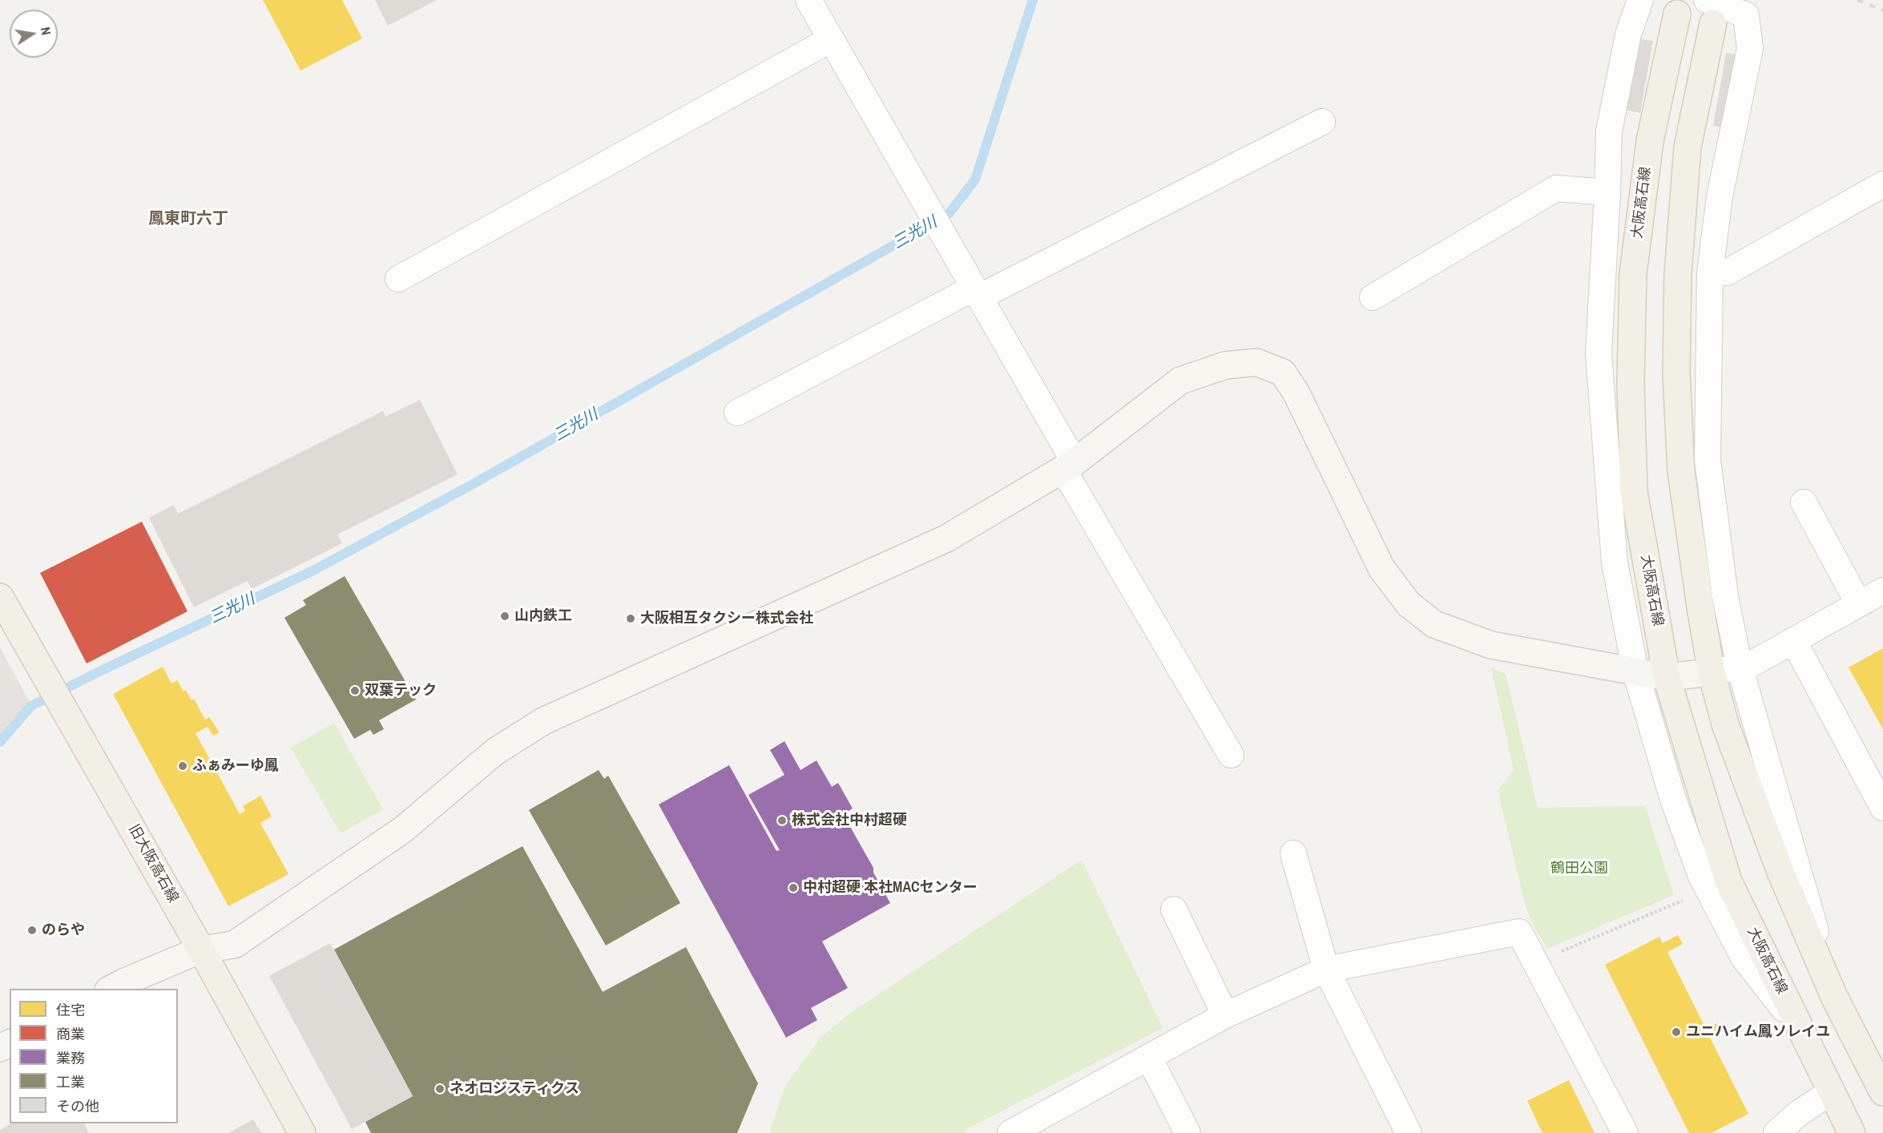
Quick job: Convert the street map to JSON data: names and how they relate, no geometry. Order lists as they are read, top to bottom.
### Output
{
  "streets": {
    "main road": ["大阪高石線", "旧大阪高石線"]
  },
  "districts": ["鳳東町六丁"],
  "water": ["三光川"],
  "parks": ["鶴田公園"],
  "places": [
    "山内鉄工",
    "大阪相互タクシー株式会社",
    "双葉テック",
    "ふぁみーゆ鳳",
    "株式会社中村超硬",
    "中村超硬 本社MACセンター",
    "のらや",
    "ユニハイム鳳ソレイユ",
    "ネオロジスティクス"
  ],
  "legend": [
    "住宅",
    "商業",
    "業務",
    "工業",
    "その他"
  ],
  "north": "right"
}
